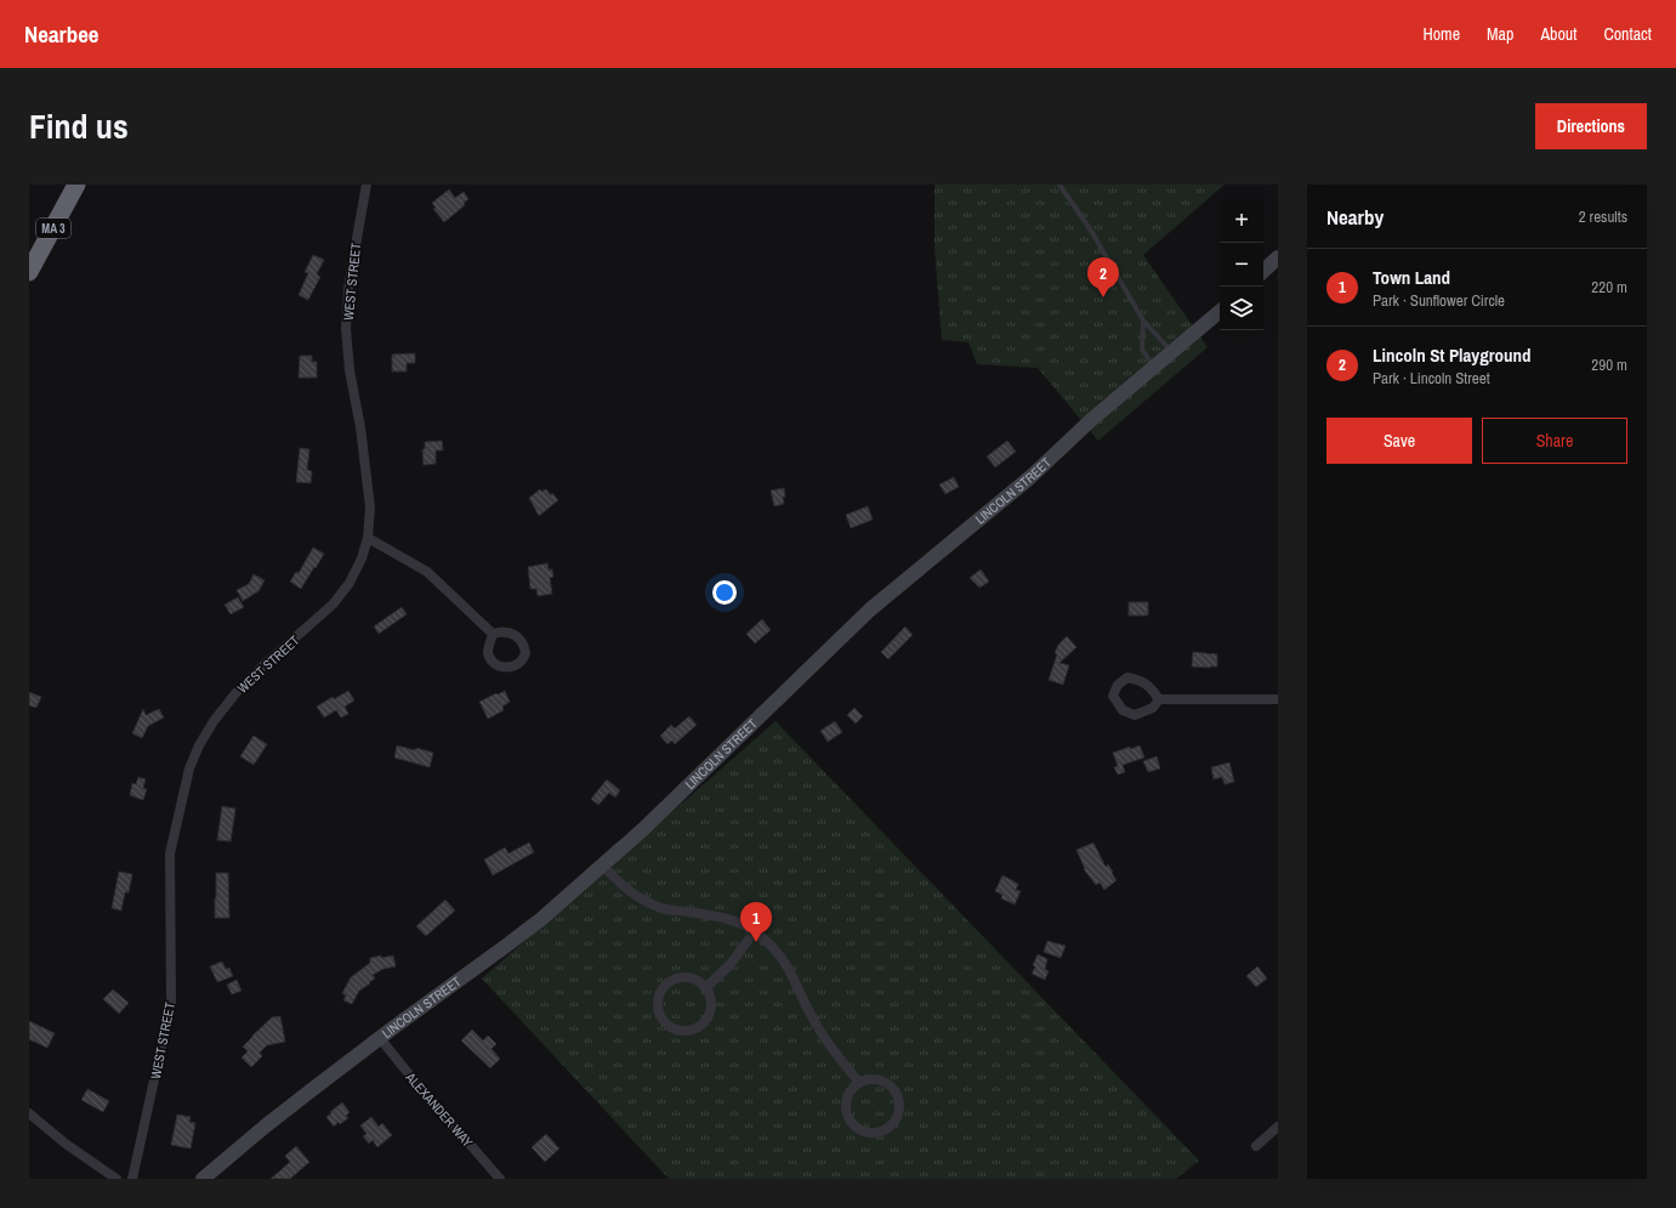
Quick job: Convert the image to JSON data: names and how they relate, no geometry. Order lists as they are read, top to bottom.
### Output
{
  "streets": {
    "highway": ["MA 3"],
    "main road": ["LINCOLN STREET"],
    "street": ["WEST STREET", "ALEXANDER WAY"]
  },
  "crossings": [
    ["LINCOLN STREET", "ALEXANDER WAY"]
  ],
  "page": {
    "header": "Nearbee",
    "nav": [
      "Home",
      "Map",
      "About",
      "Contact"
    ],
    "title": "Find us",
    "buttons": [
      "Directions",
      ["Save", "Share"]
    ],
    "heading": ["Nearby", "2 results"],
    "map_buttons": ["+", "−"],
    "list": [
      {
        "mark": "1",
        "name": "Town Land",
        "note": "Park · Sunflower Circle",
        "value": "220 m"
      },
      {
        "mark": "2",
        "name": "Lincoln St Playground",
        "note": "Park · Lincoln Street",
        "value": "290 m"
      }
    ],
    "pins": ["2", "1"]
  }
}
